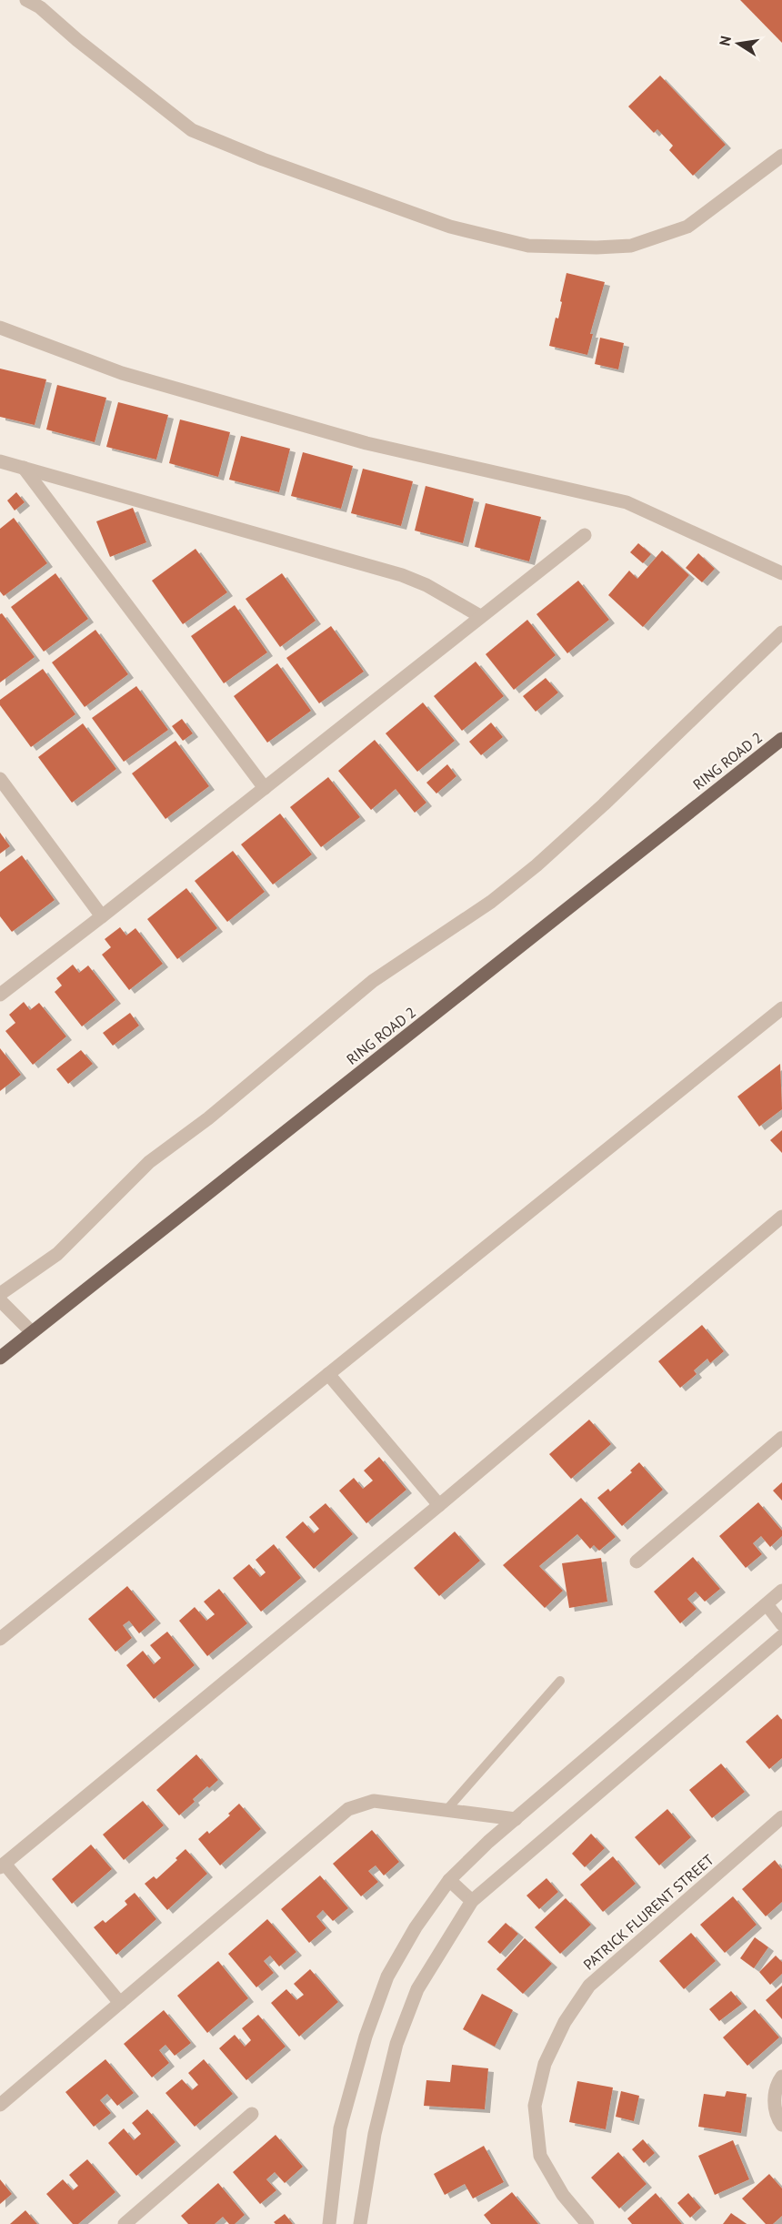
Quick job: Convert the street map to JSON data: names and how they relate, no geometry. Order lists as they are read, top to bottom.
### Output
{
  "streets": {
    "main road": ["RING ROAD 2"],
    "street": ["PATRICK FLURENT STREET"]
  },
  "north": "left"
}
